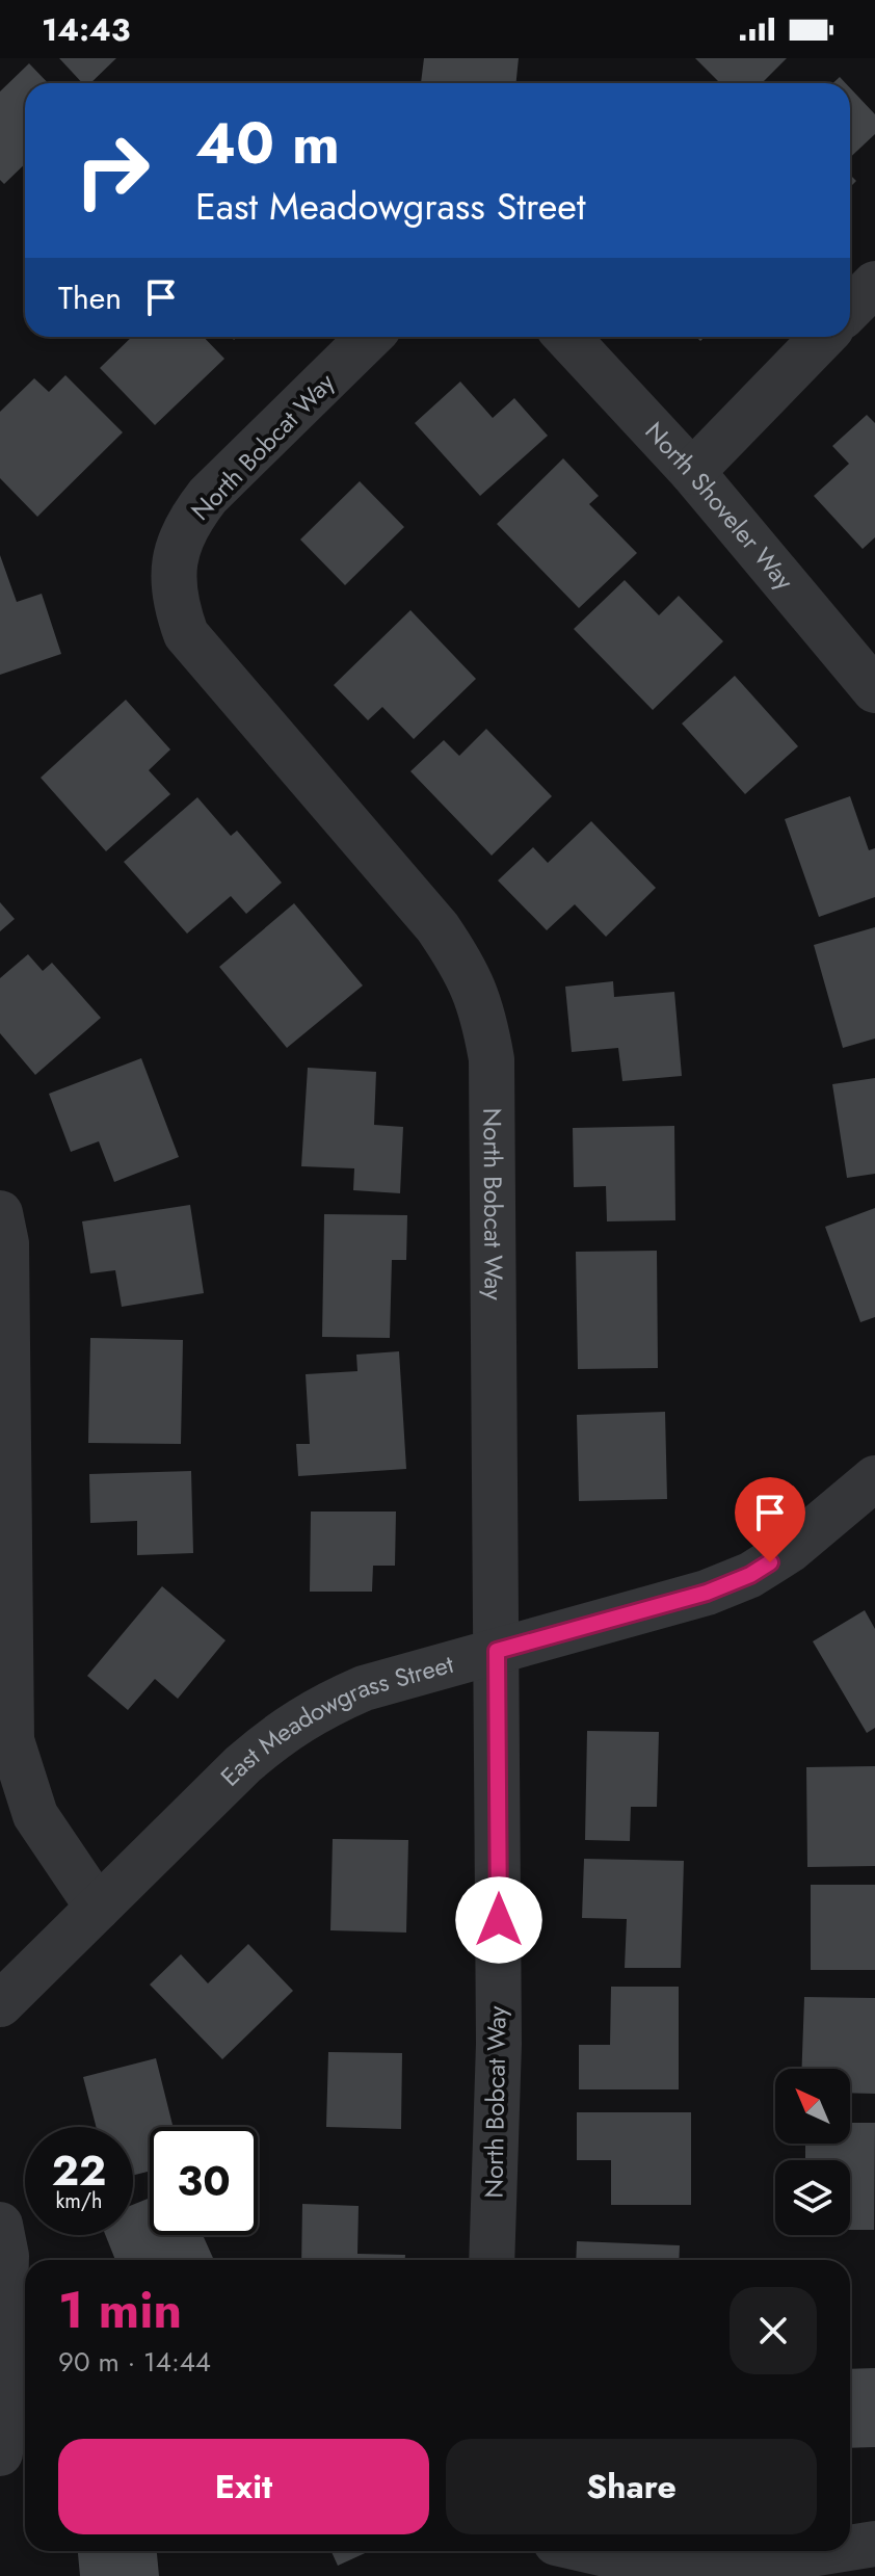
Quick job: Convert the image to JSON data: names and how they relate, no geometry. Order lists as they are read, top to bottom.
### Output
{
  "streets": {
    "street": ["North Bobcat Way", "North Shoveler Way", "East Meadowgrass Street"]
  },
  "crossings": [
    ["North Bobcat Way", "East Meadowgrass Street"]
  ],
  "north": "top left",
  "page": {
    "status": "14:43",
    "turn": ["40 m", "East Meadowgrass Street"],
    "then": "Then",
    "speed": "22 km/h",
    "limit": "30",
    "heading": ["1 min", "90 m · 14:44"],
    "buttons": ["Exit", "Share"]
  }
}
